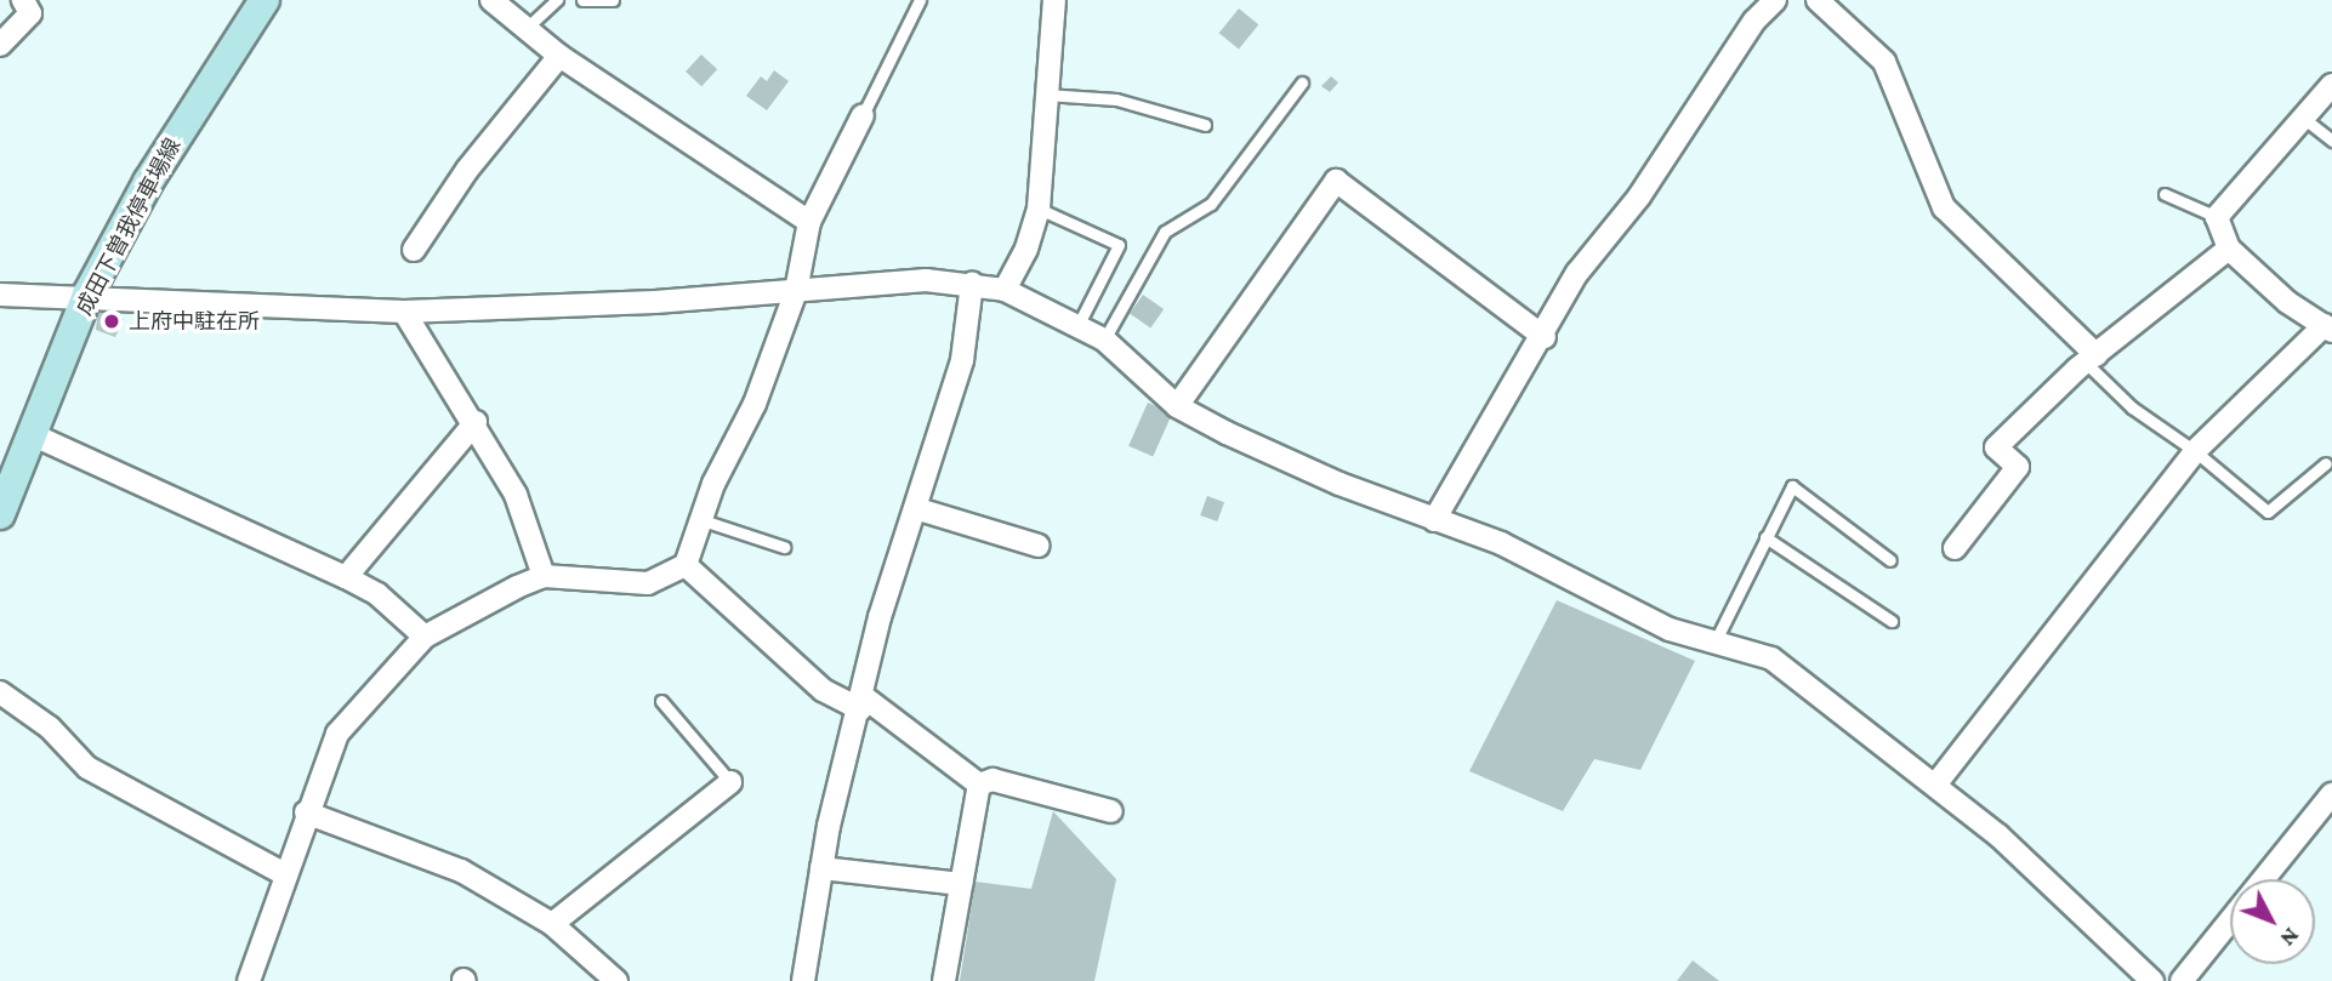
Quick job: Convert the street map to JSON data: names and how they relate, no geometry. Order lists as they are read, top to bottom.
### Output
{
  "streets": {
    "main road": ["成田下曽我停車場線"]
  },
  "places": ["上府中駐在所"],
  "north": "bottom right"
}
